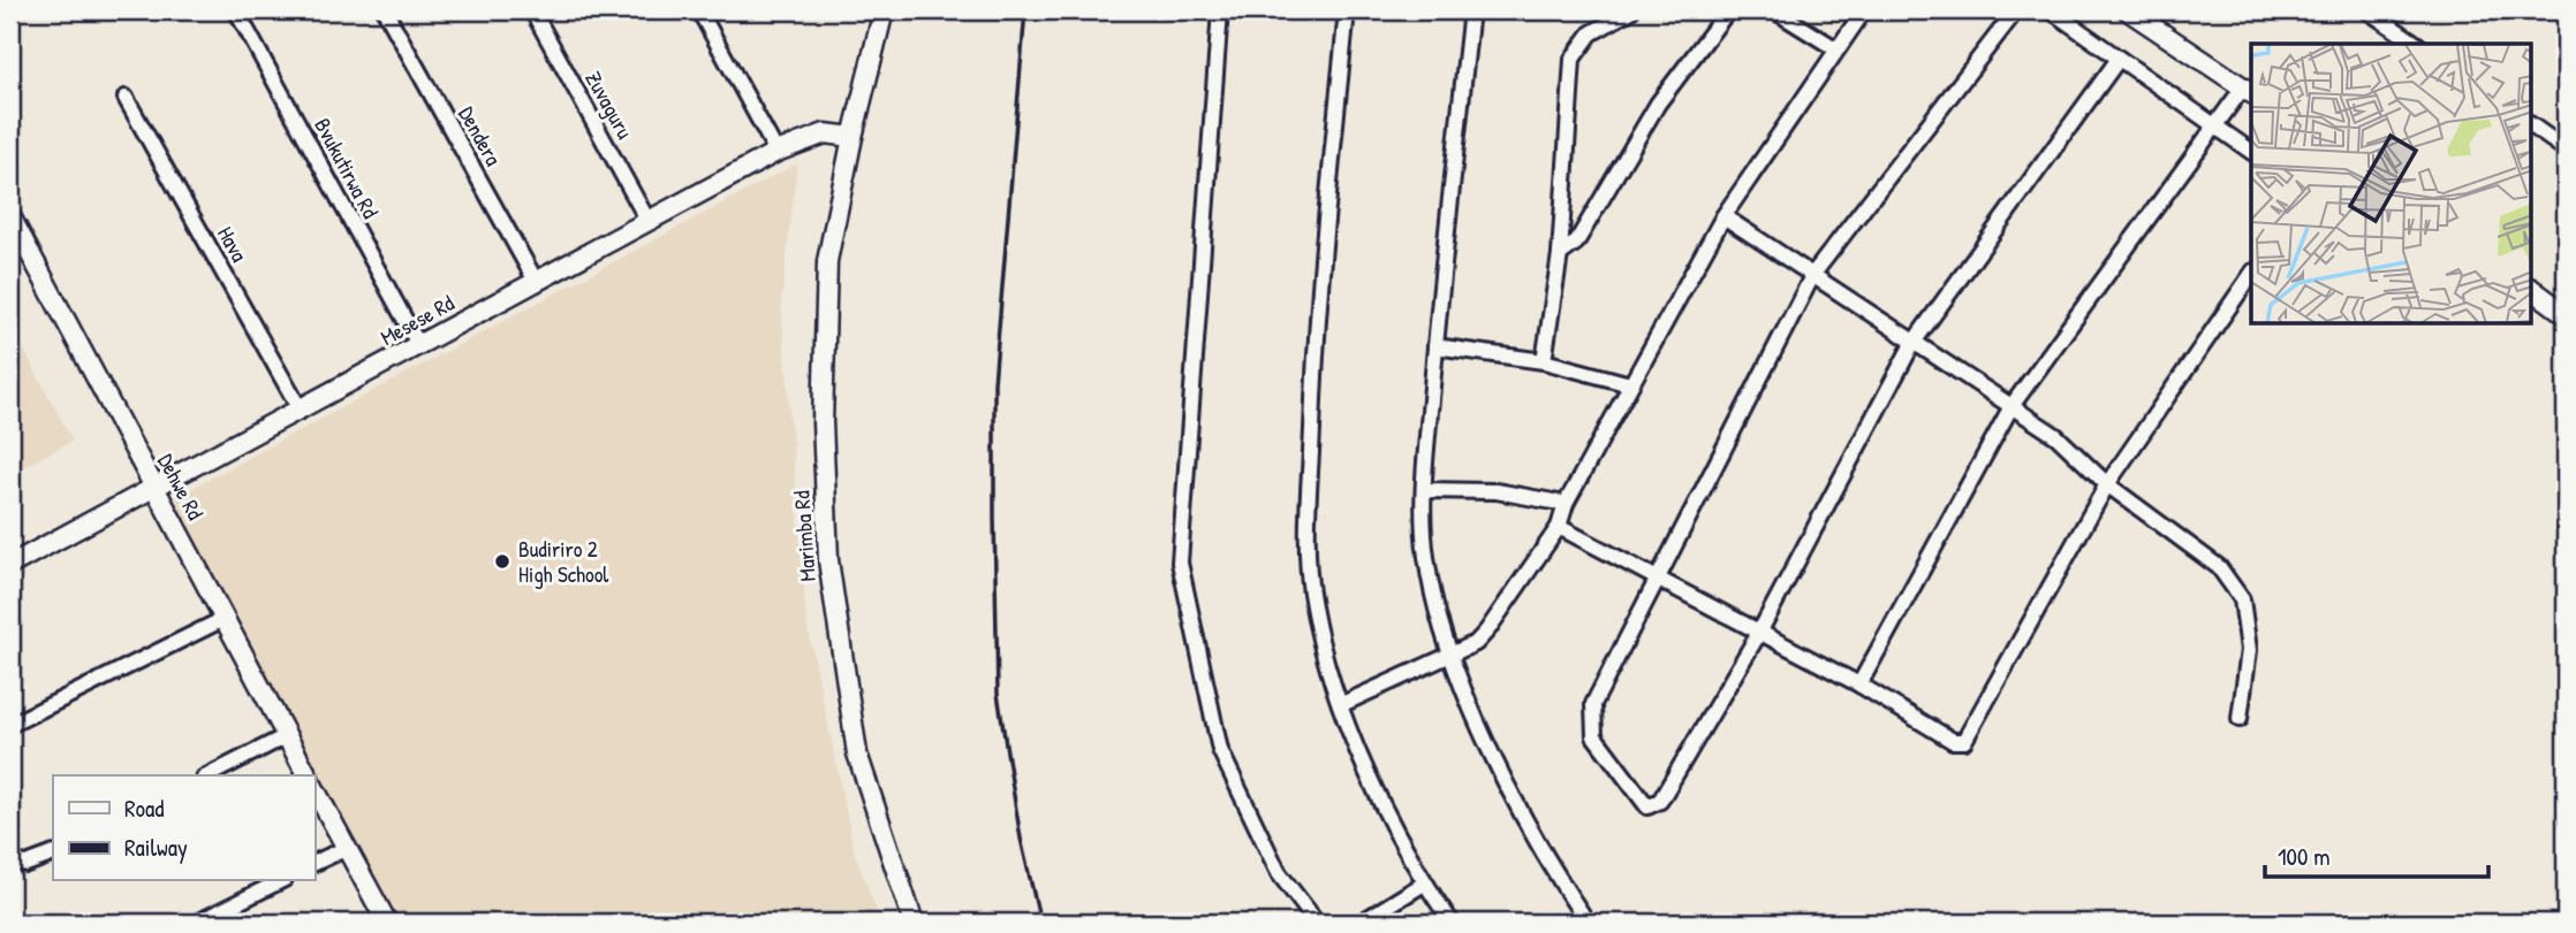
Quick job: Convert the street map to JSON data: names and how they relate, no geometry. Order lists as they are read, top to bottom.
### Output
{
  "streets": {
    "street": [
      "Zuvaguru",
      "Dendera",
      "Bvukutirwa Rd",
      "Hava",
      "Mesese Rd",
      "Dehwe Rd",
      "Marimba Rd"
    ]
  },
  "crossings": [
    ["Zuvaguru", "Mesese Rd"],
    ["Dendera", "Mesese Rd"],
    ["Bvukutirwa Rd", "Mesese Rd"],
    ["Hava", "Mesese Rd"],
    ["Mesese Rd", "Dehwe Rd"],
    ["Mesese Rd", "Marimba Rd"]
  ],
  "places": ["Budiriro 2 High School"],
  "legend": ["Road", "Railway"],
  "scale_bar": "100 m"
}
